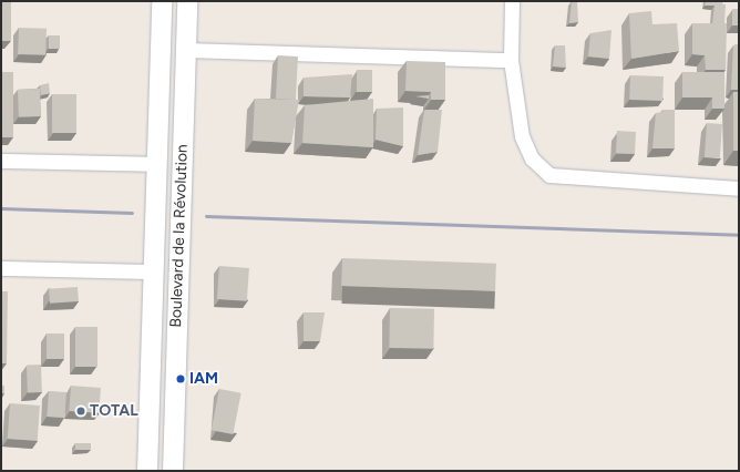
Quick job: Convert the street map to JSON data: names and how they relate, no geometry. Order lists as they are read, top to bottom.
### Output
{
  "streets": {
    "main road": ["Boulevard de la Révolution"]
  },
  "places": ["IAM", "TOTAL"]
}
